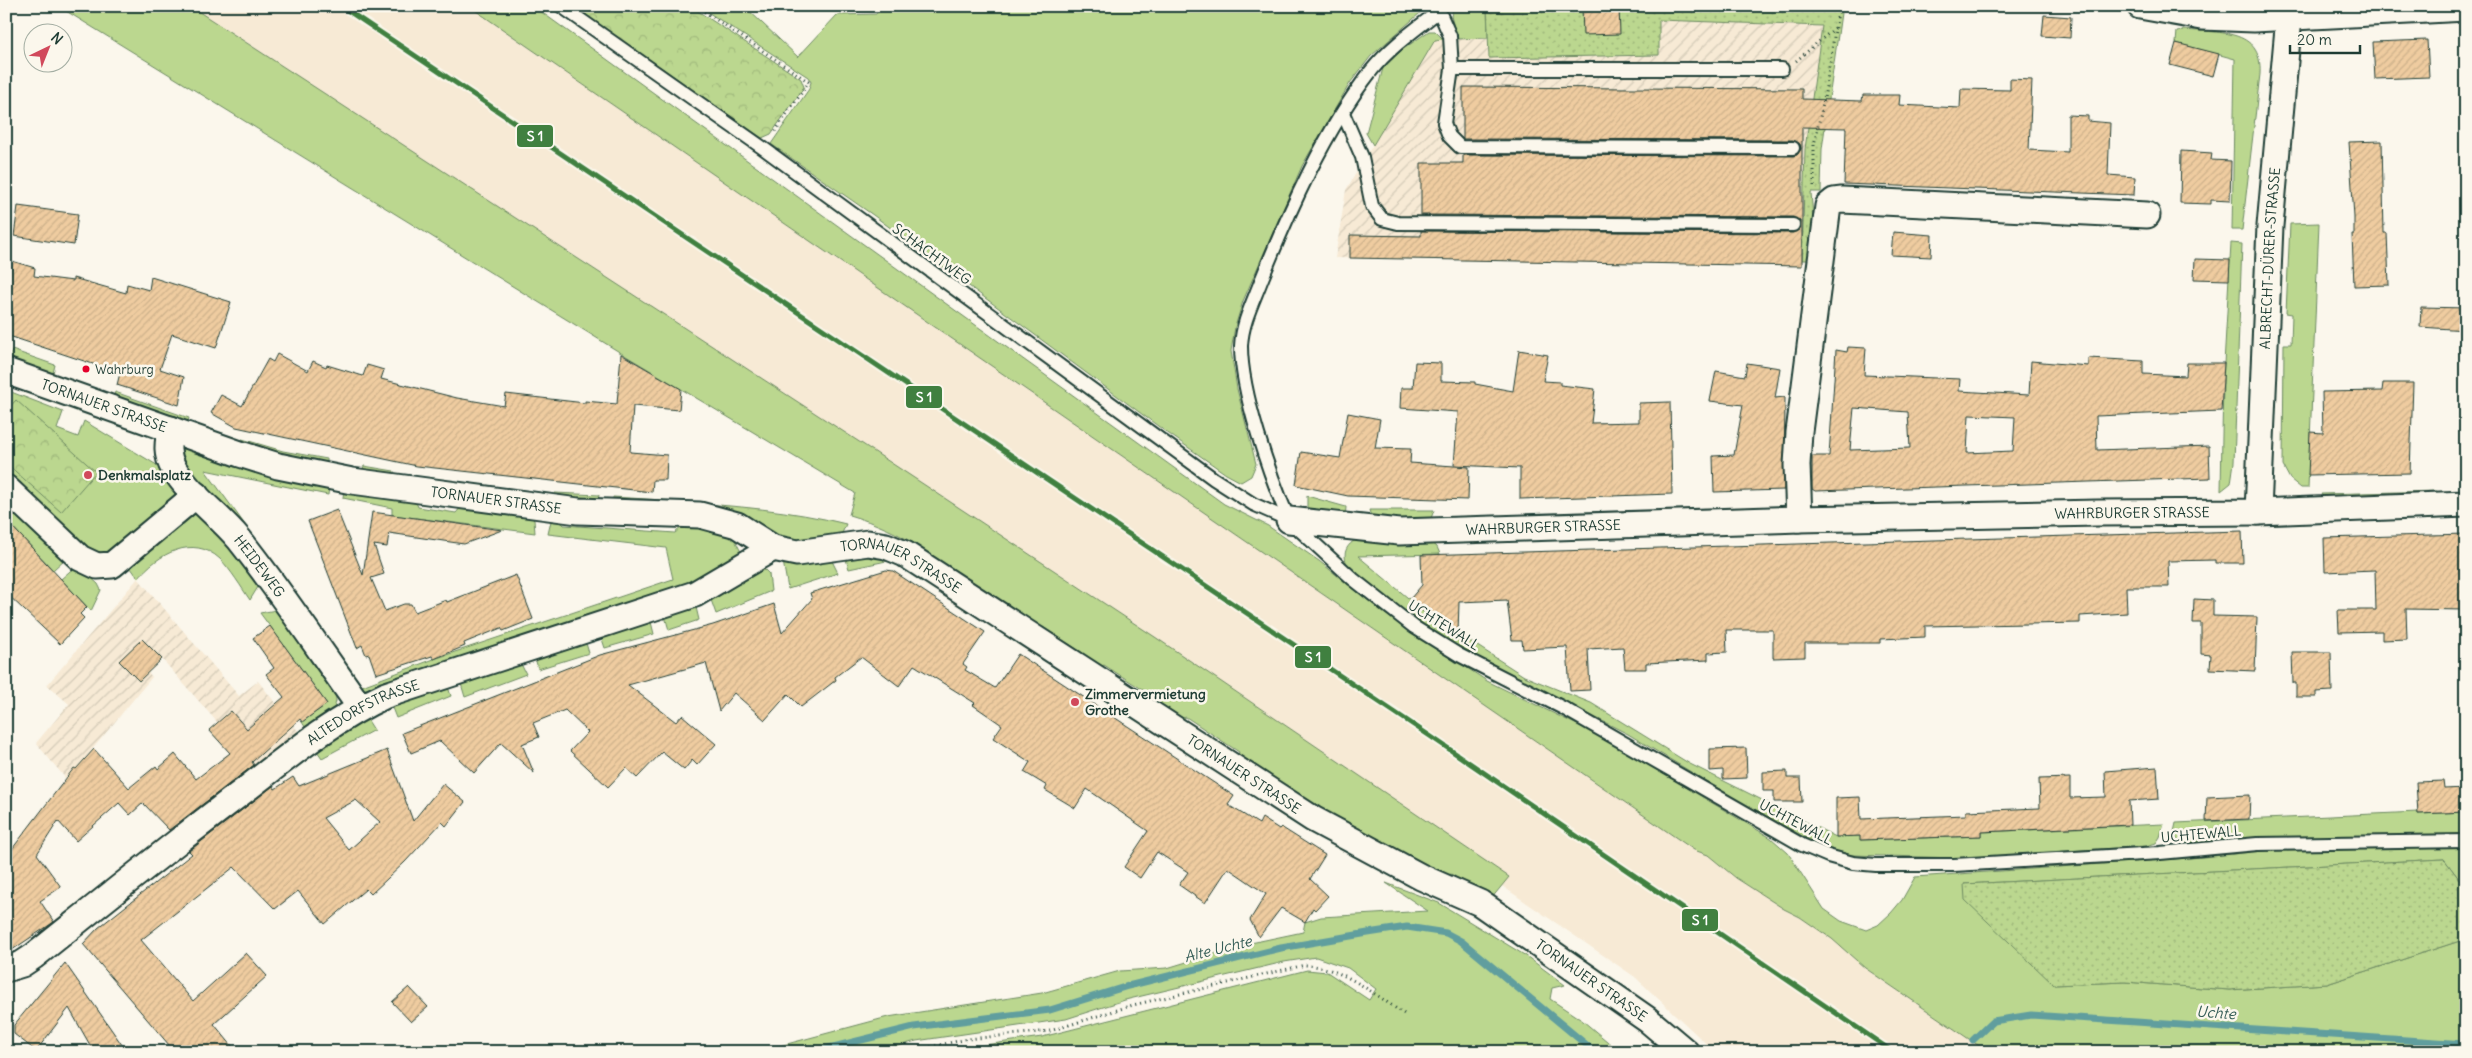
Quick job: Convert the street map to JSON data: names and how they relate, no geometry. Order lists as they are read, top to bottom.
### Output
{
  "streets": {
    "street": [
      "ALBRECHT-DÜRER-STRASSE",
      "TORNAUER STRASSE",
      "WAHRBURGER STRASSE",
      "HEIDEWEG",
      "ALTEDORFSTRASSE"
    ],
    "lane": ["SCHACHTWEG", "UCHTEWALL"]
  },
  "crossings": [
    ["SCHACHTWEG", "WAHRBURGER STRASSE"],
    ["SCHACHTWEG", "UCHTEWALL"],
    ["ALBRECHT-DÜRER-STRASSE", "WAHRBURGER STRASSE"],
    ["TORNAUER STRASSE", "HEIDEWEG"],
    ["TORNAUER STRASSE", "ALTEDORFSTRASSE"],
    ["WAHRBURGER STRASSE", "UCHTEWALL"],
    ["HEIDEWEG", "ALTEDORFSTRASSE"]
  ],
  "water": ["Alte Uchte", "Uchte"],
  "places": ["Wahrburg", "Denkmalsplatz", "Zimmervermietung Grothe"],
  "scale_bar": "20 m",
  "north": "top right"
}
